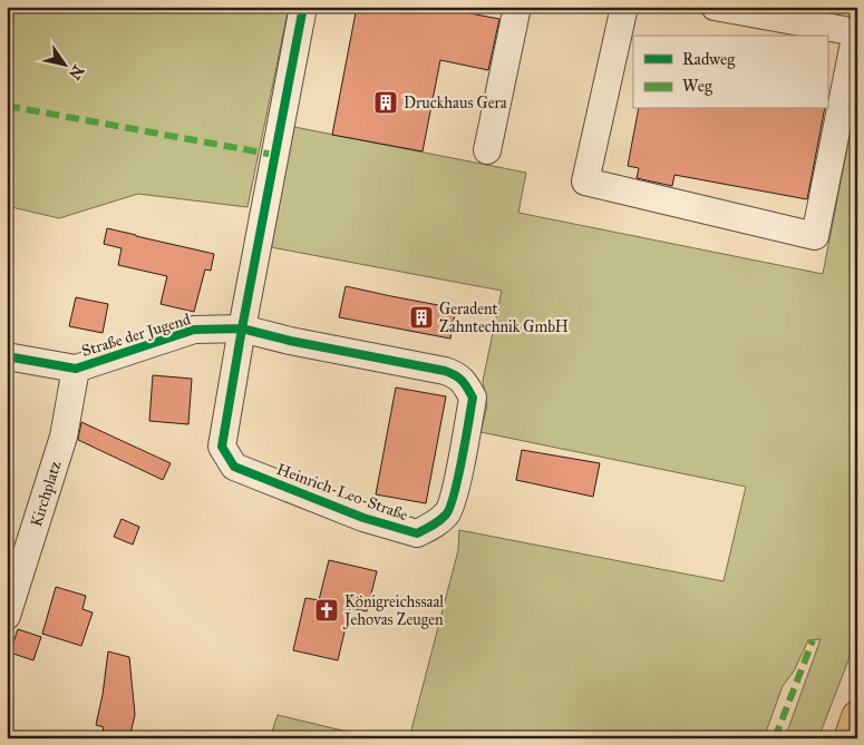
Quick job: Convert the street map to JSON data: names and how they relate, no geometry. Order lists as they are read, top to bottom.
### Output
{
  "streets": {
    "street": ["Straße der Jugend", "Heinrich-Leo-Straße", "Kirchplatz"]
  },
  "crossings": [
    ["Straße der Jugend", "Heinrich-Leo-Straße"],
    ["Straße der Jugend", "Kirchplatz"]
  ],
  "places": {
    "building": ["Druckhaus Gera", "Geradent Zahntechnik GmbH"],
    "church": ["Königreichssaal Jehovas Zeugen"]
  },
  "legend": ["Radweg", "Weg"],
  "north": "bottom right"
}
